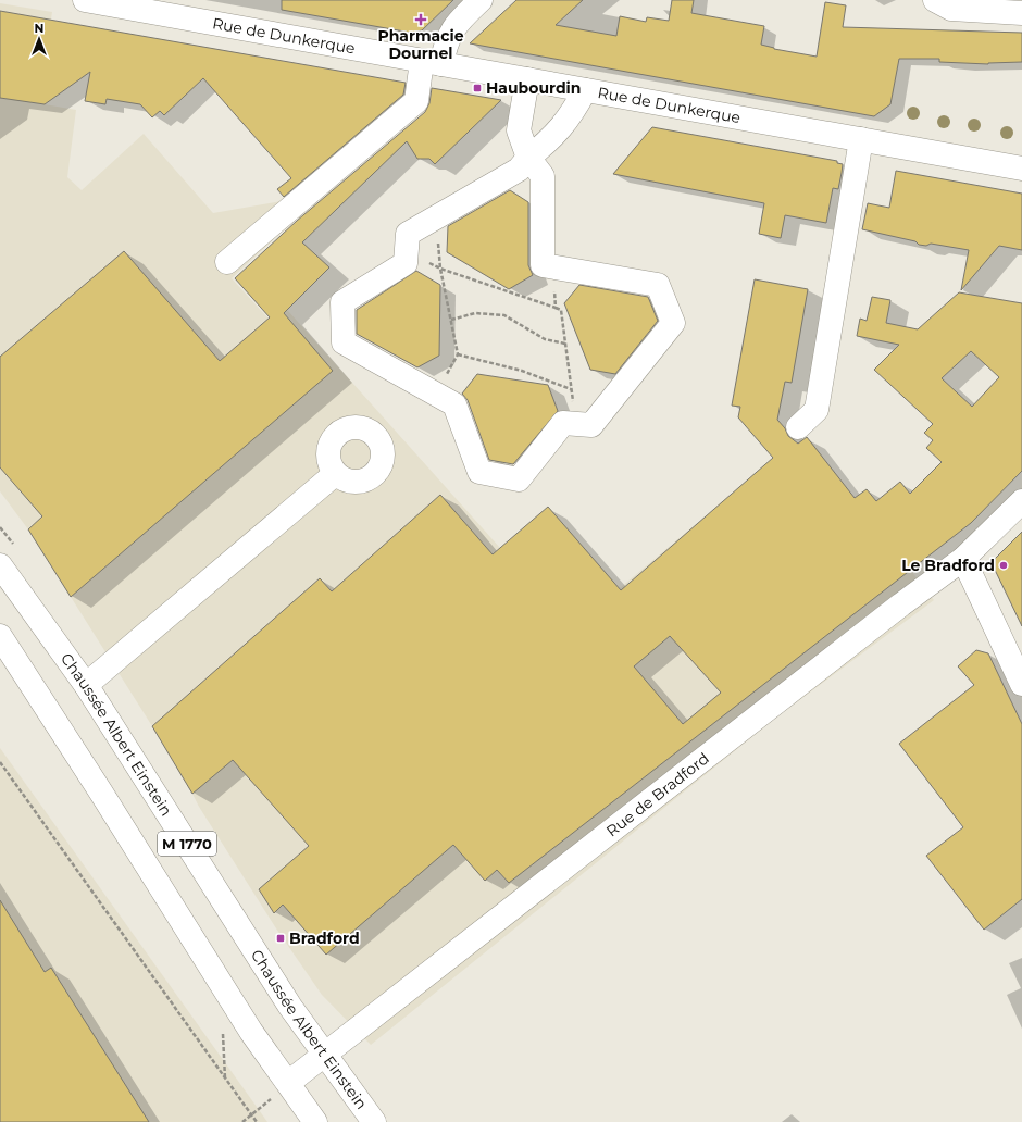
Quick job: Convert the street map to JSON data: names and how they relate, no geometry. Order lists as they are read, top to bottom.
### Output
{
  "streets": {
    "main road": [
      "Rue de Dunkerque",
      "Chaussée Albert Einstein",
      "Rue de Bradford",
      "M 1770"
    ]
  },
  "crossings": [
    ["Chaussée Albert Einstein", "Rue de Bradford"],
    ["Rue de Bradford", "M 1770"]
  ],
  "places": {
    "health": ["Pharmacie Dournel"],
    "transit": ["Haubourdin", "Bradford"],
    "other": ["Le Bradford"]
  },
  "north": "top"
}
